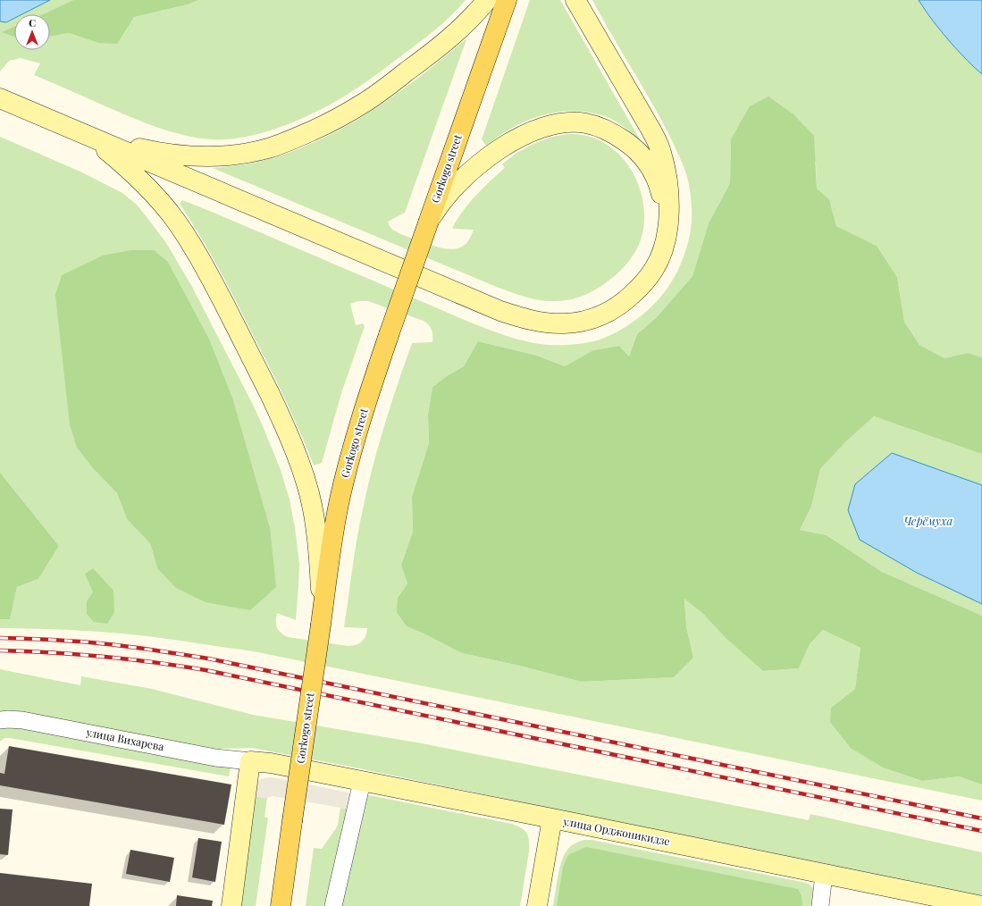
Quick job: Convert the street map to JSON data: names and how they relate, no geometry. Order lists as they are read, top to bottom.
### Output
{
  "streets": {
    "main road": ["Gorkogo street", "улица Орджоникидзе"],
    "street": ["улица Вихарева"]
  },
  "crossings": [
    ["улица Вихарева", "улица Орджоникидзе"]
  ],
  "water": ["Черёмуха"],
  "north": "top"
}
